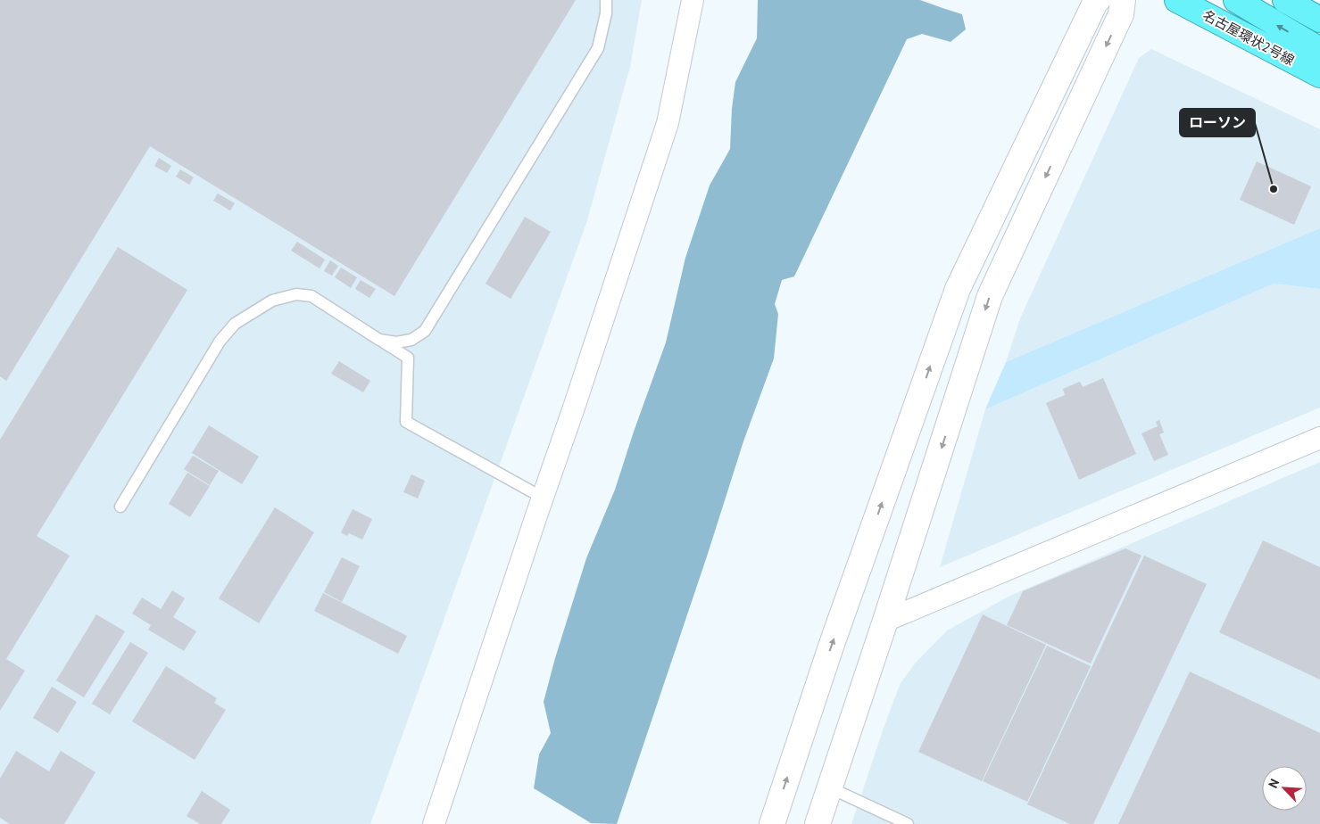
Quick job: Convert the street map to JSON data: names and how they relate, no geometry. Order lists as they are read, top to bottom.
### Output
{
  "streets": {
    "highway": ["名古屋環状2号線"]
  },
  "places": ["ローソン"],
  "north": "top left"
}
